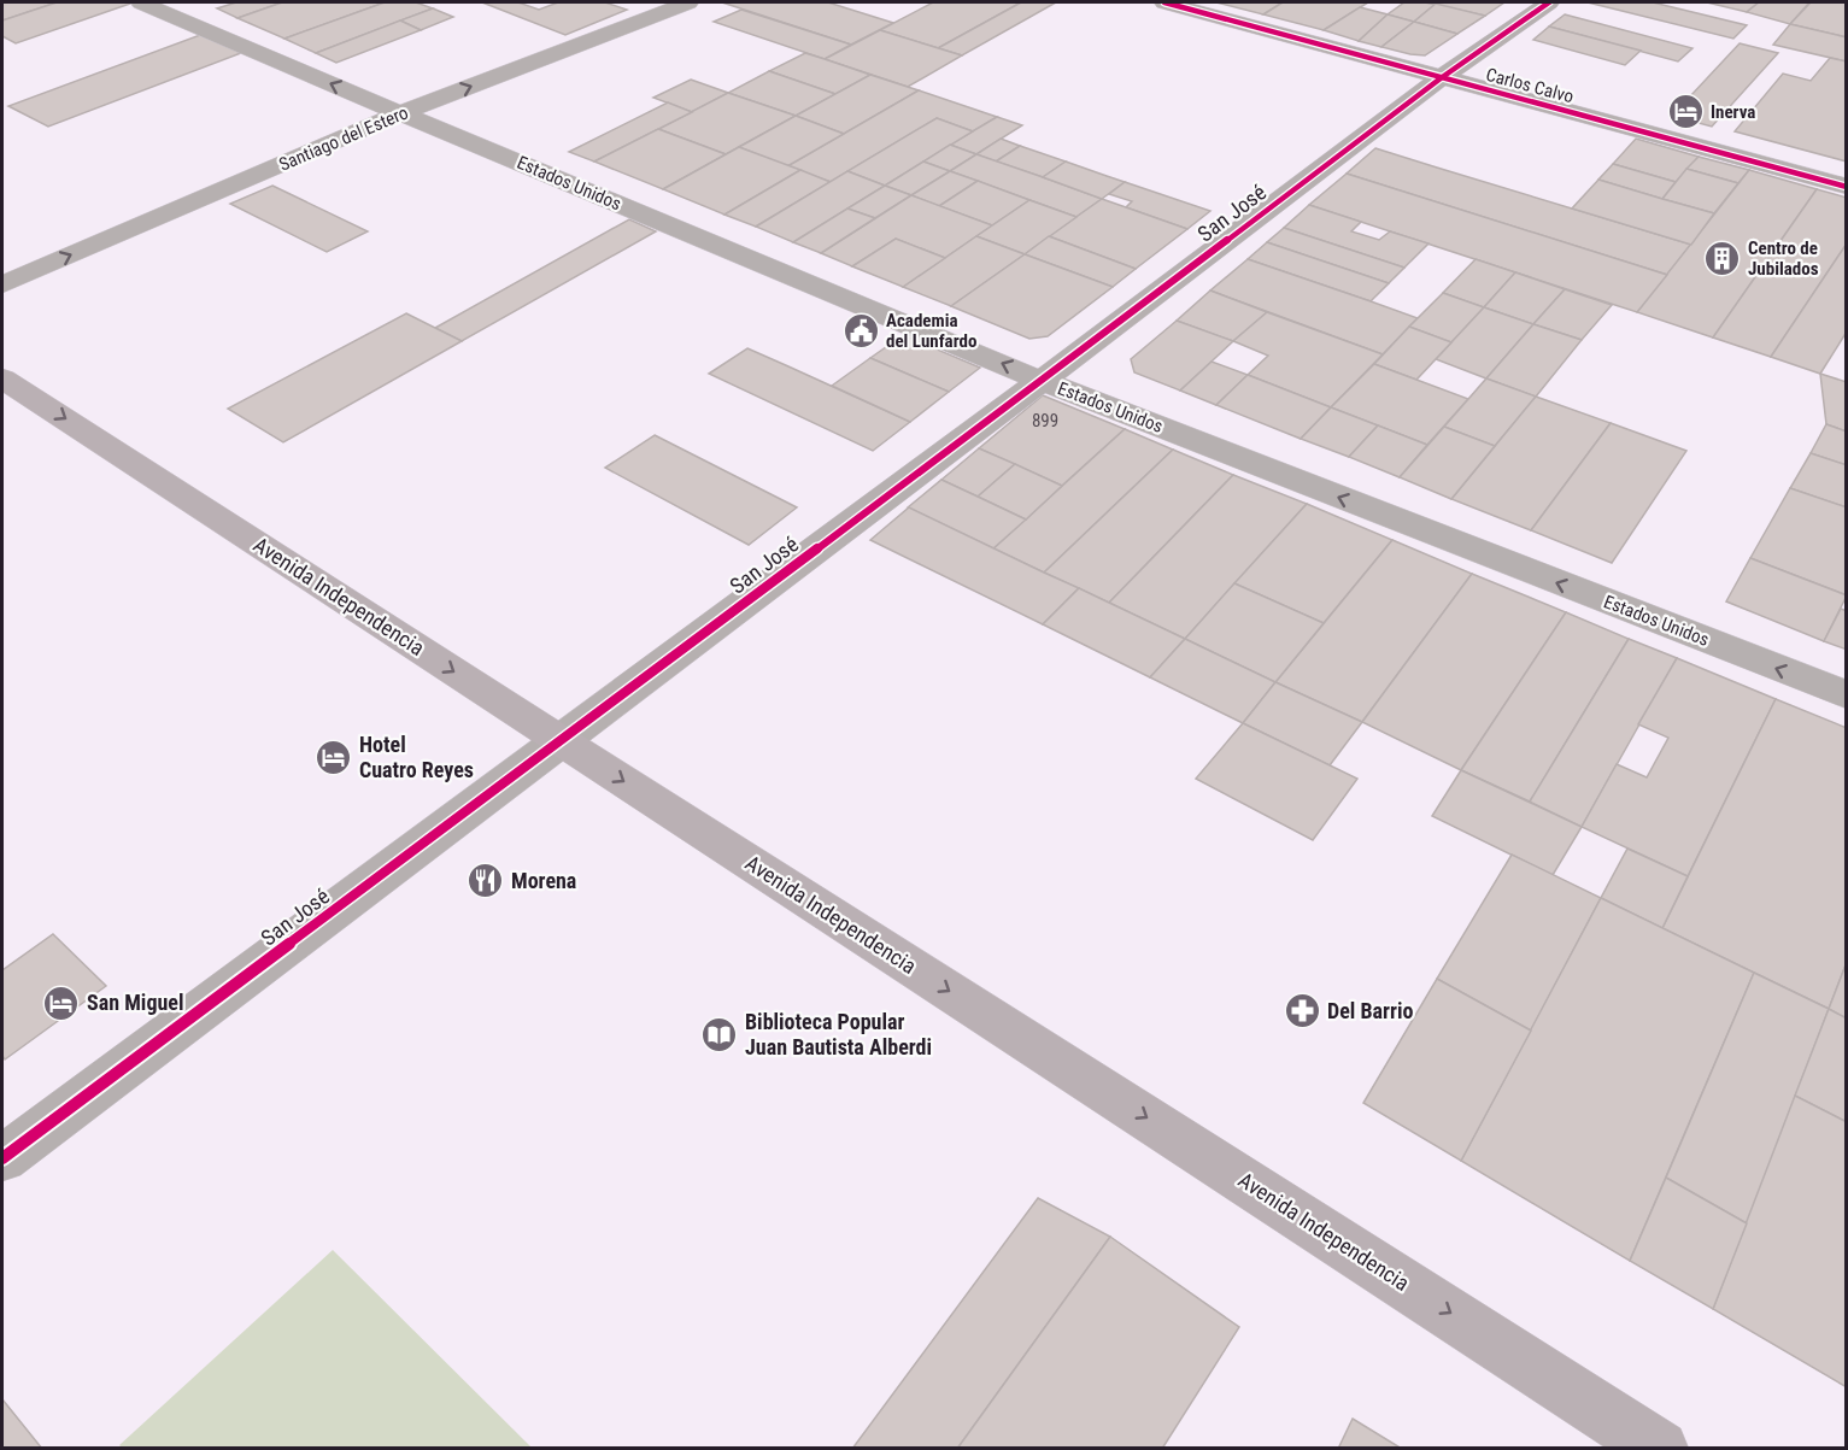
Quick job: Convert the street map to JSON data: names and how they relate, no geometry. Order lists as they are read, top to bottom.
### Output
{
  "streets": {
    "main road": ["Avenida Independencia"],
    "street": [
      "Carlos Calvo",
      "Santiago del Estero",
      "Estados Unidos",
      "San José"
    ]
  },
  "crossings": [
    ["Carlos Calvo", "San José"],
    ["Santiago del Estero", "Estados Unidos"],
    ["Estados Unidos", "San José"],
    ["San José", "Avenida Independencia"]
  ],
  "one_way": ["Santiago del Estero", "Estados Unidos", "Avenida Independencia"],
  "places": {
    "hotel": ["Inerva", "Hotel Cuatro Reyes", "San Miguel"],
    "building": ["Centro de Jubilados"],
    "public building": ["Academia del Lunfardo"],
    "restaurant": ["Morena"],
    "pharmacy": ["Del Barrio"],
    "library": ["Biblioteca Popular Juan Bautista Alberdi"]
  },
  "house_numbers": ["899"]
}
